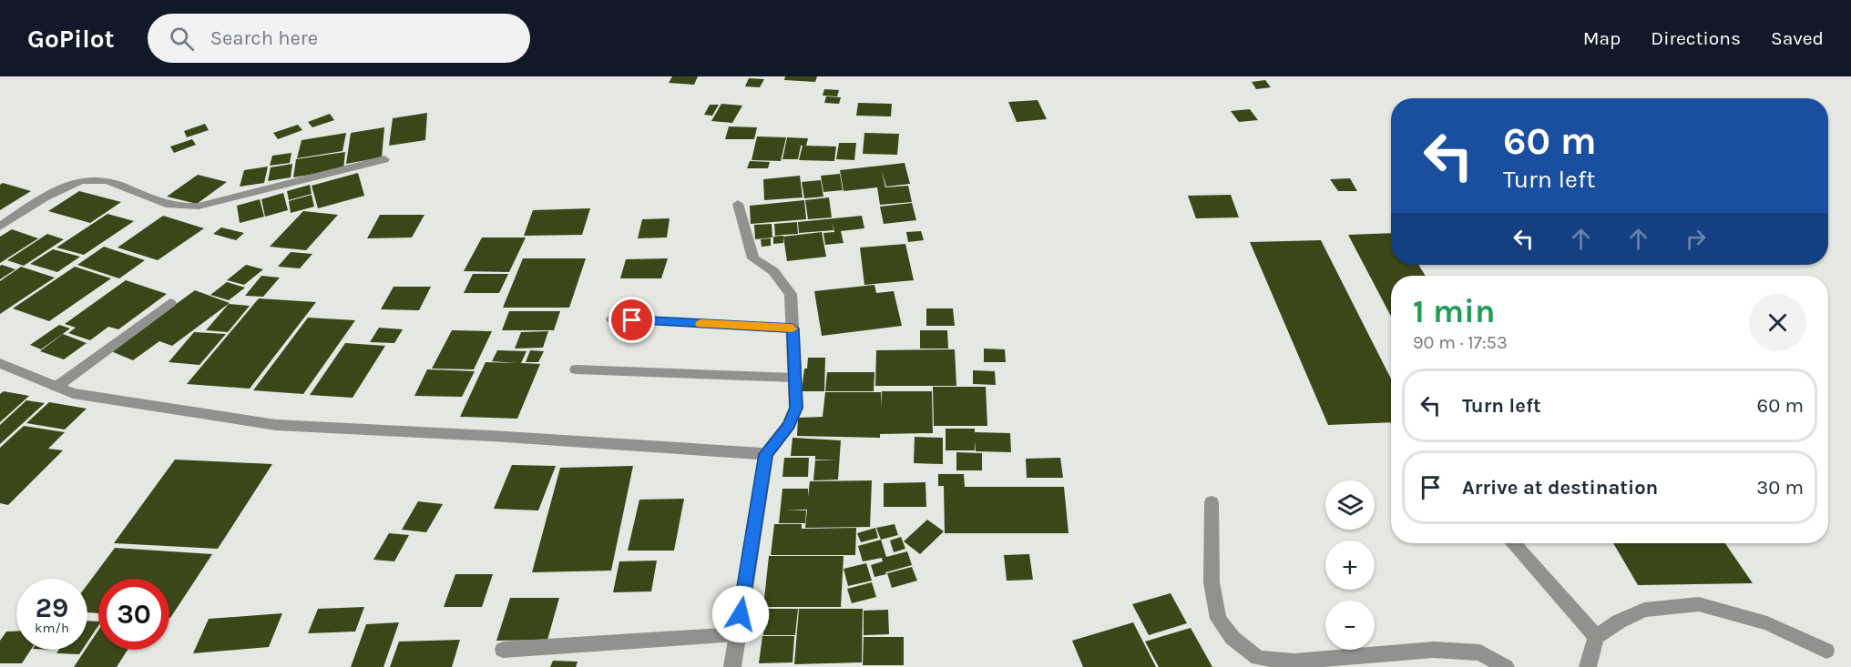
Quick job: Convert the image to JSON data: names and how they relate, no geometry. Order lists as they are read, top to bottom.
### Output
{
  "page": {
    "header": "GoPilot",
    "search": "Search here",
    "nav": ["Map", "Directions", "Saved"],
    "turn": ["60 m", "Turn left"],
    "heading": ["1 min", "90 m · 17:53"],
    "list": [
      {
        "name": "Turn left",
        "value": "60 m"
      },
      {
        "name": "Arrive at destination",
        "value": "30 m"
      }
    ],
    "map_buttons": ["+", "−"],
    "speed": "29 km/h",
    "limit": "30"
  }
}
